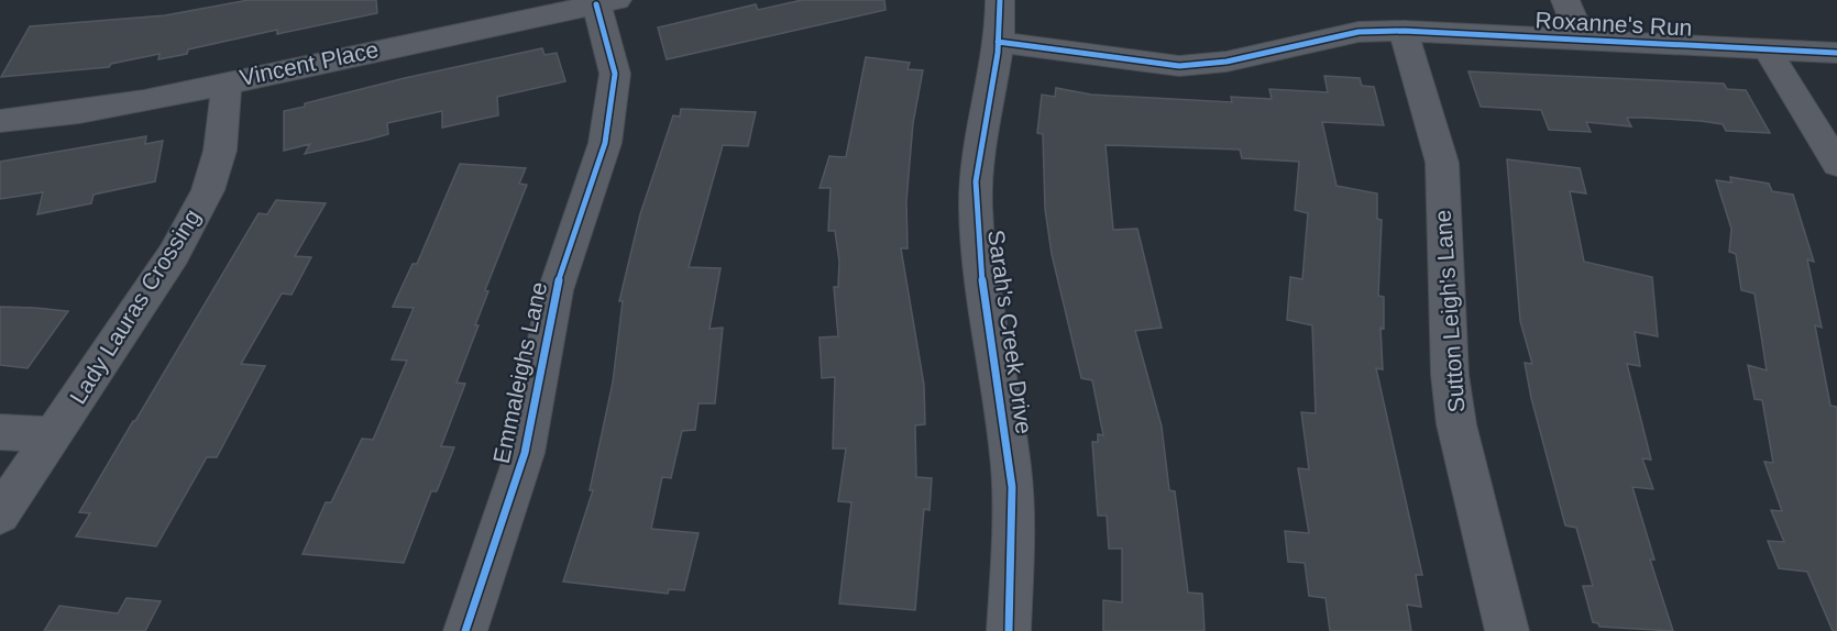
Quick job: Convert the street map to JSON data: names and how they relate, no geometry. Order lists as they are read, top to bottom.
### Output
{
  "streets": {
    "street": [
      "Roxanne's Run",
      "Vincent Place",
      "Lady Lauras Crossing",
      "Sutton Leigh's Lane",
      "Sarah's Creek Drive",
      "Emmaleighs Lane"
    ]
  },
  "crossings": [
    ["Roxanne's Run", "Sutton Leigh's Lane"],
    ["Roxanne's Run", "Sarah's Creek Drive"],
    ["Vincent Place", "Lady Lauras Crossing"],
    ["Vincent Place", "Emmaleighs Lane"]
  ]
}
